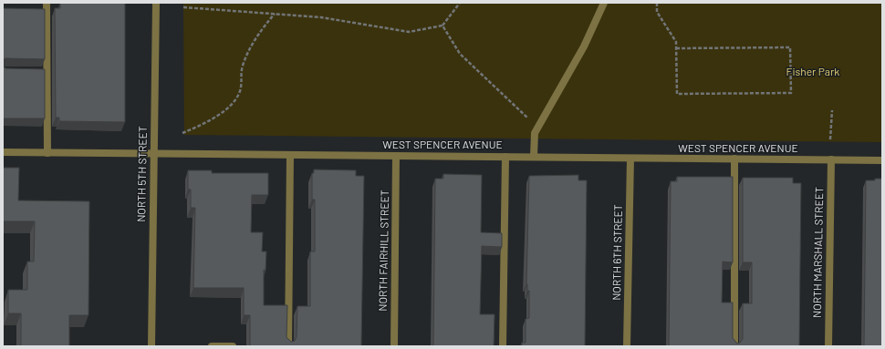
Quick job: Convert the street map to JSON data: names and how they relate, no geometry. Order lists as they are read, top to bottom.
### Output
{
  "streets": {
    "street": [
      "WEST SPENCER AVENUE",
      "NORTH 5TH STREET",
      "NORTH FAIRHILL STREET",
      "NORTH 6TH STREET",
      "NORTH MARSHALL STREET"
    ]
  },
  "crossings": [
    ["WEST SPENCER AVENUE", "NORTH 5TH STREET"],
    ["WEST SPENCER AVENUE", "NORTH FAIRHILL STREET"],
    ["WEST SPENCER AVENUE", "NORTH 6TH STREET"],
    ["WEST SPENCER AVENUE", "NORTH MARSHALL STREET"]
  ],
  "parks": ["Fisher Park"]
}
